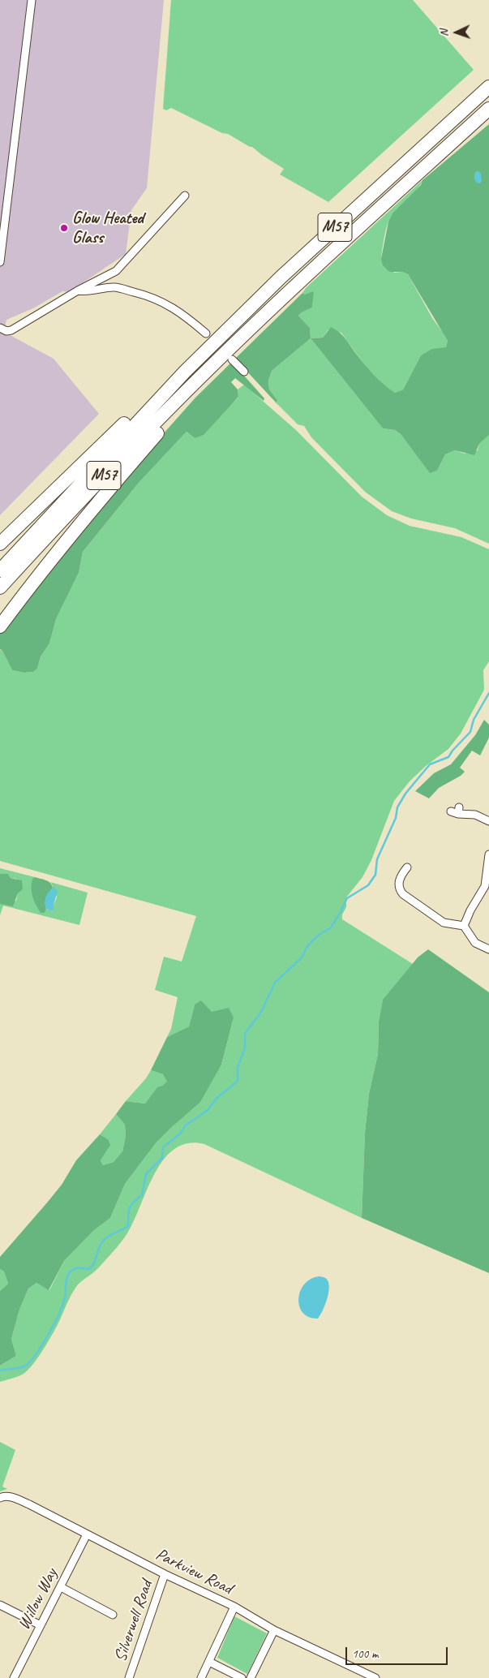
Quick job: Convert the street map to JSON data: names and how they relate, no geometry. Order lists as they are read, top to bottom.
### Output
{
  "streets": {
    "highway": ["M57"],
    "street": ["Parkview Road", "Willow Way", "Silverwell Road"]
  },
  "crossings": [
    ["Parkview Road", "Willow Way"],
    ["Parkview Road", "Silverwell Road"]
  ],
  "places": ["Glow Heated Glass"],
  "scale_bar": "100 m",
  "north": "left"
}
